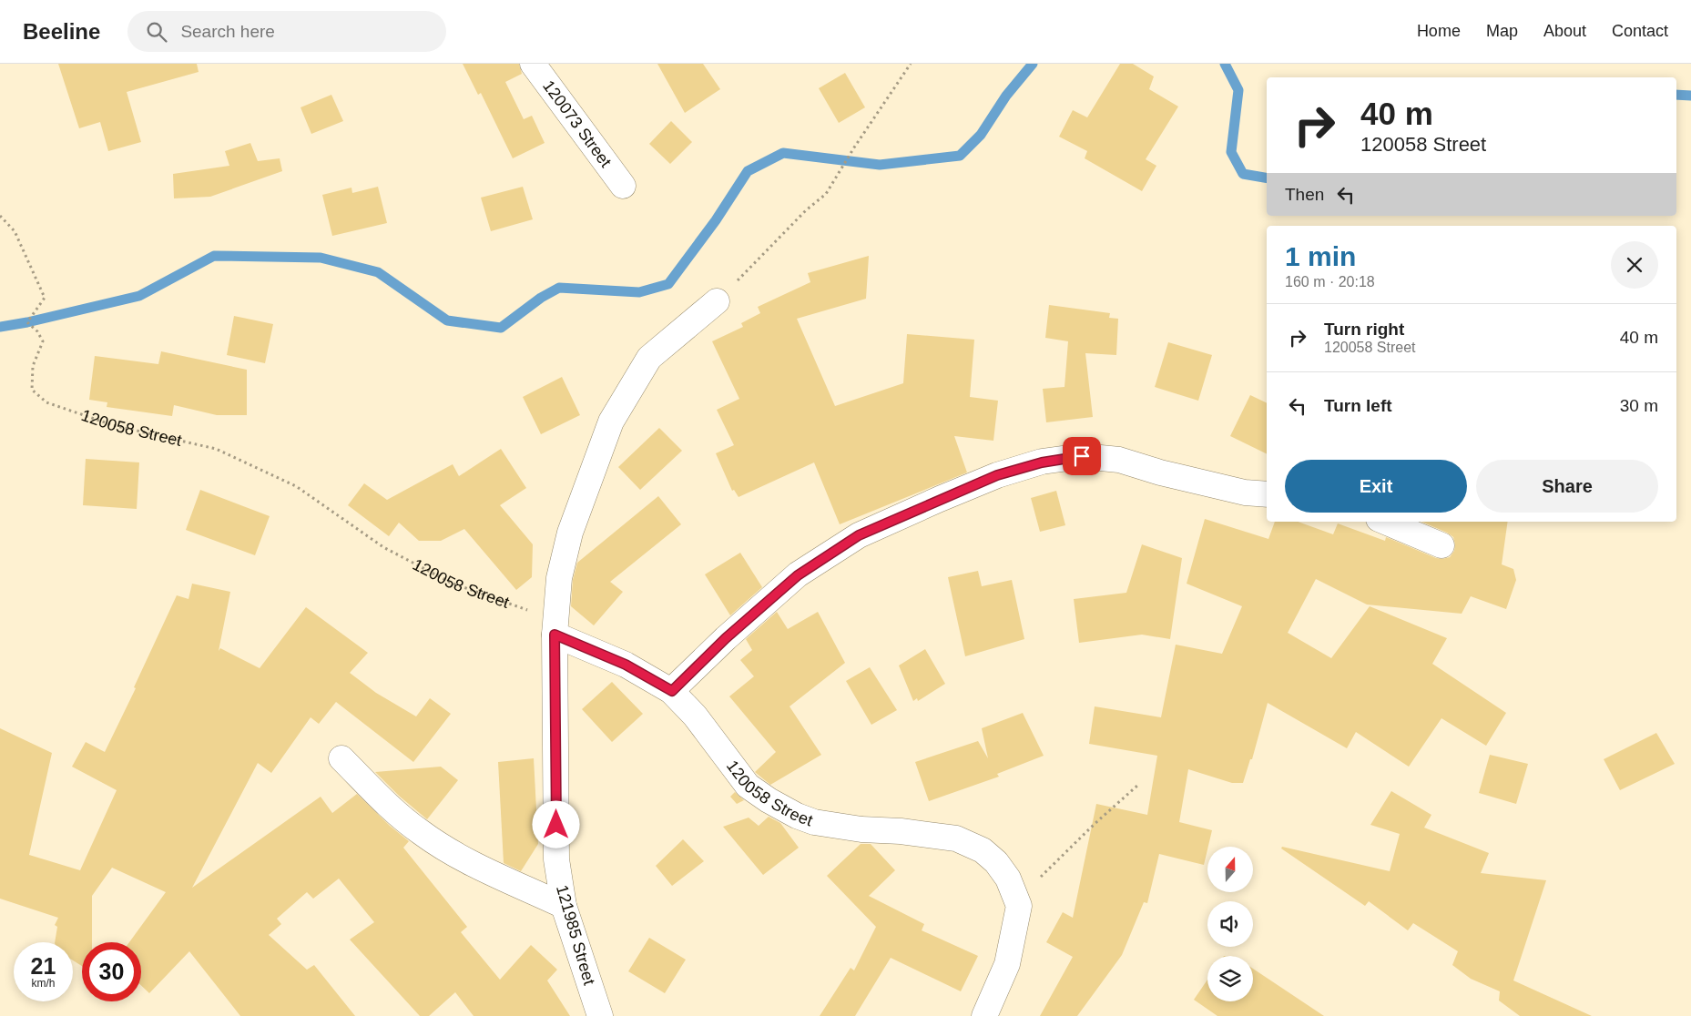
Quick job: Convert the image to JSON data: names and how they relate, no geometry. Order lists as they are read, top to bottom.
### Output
{
  "streets": {
    "street": ["120073 Street", "120058 Street", "121985 Street"]
  },
  "crossings": [
    ["120058 Street", "121985 Street"]
  ],
  "north": "top",
  "page": {
    "header": "Beeline",
    "search": "Search here",
    "nav": [
      "Home",
      "Map",
      "About",
      "Contact"
    ],
    "turn": ["40 m", "120058 Street"],
    "then": "Then",
    "heading": ["1 min", "160 m · 20:18"],
    "list": [
      {
        "name": "Turn right",
        "note": "120058 Street",
        "value": "40 m"
      },
      {
        "name": "Turn left",
        "value": "30 m"
      }
    ],
    "buttons": ["Exit", "Share"],
    "speed": "21 km/h",
    "limit": "30"
  }
}
